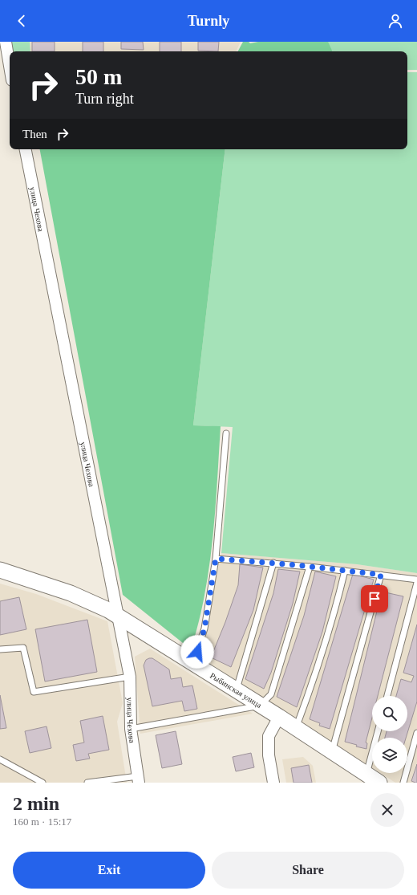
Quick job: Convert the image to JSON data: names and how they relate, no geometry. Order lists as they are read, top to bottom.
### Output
{
  "streets": {
    "main road": ["Рыбинская улица"],
    "street": ["улица Чехова"]
  },
  "crossings": [
    ["улица Чехова", "Рыбинская улица"]
  ],
  "page": {
    "header": "Turnly",
    "turn": ["50 m", "Turn right"],
    "then": "Then",
    "heading": ["2 min", "160 m · 15:17"],
    "buttons": ["Exit", "Share"]
  }
}
